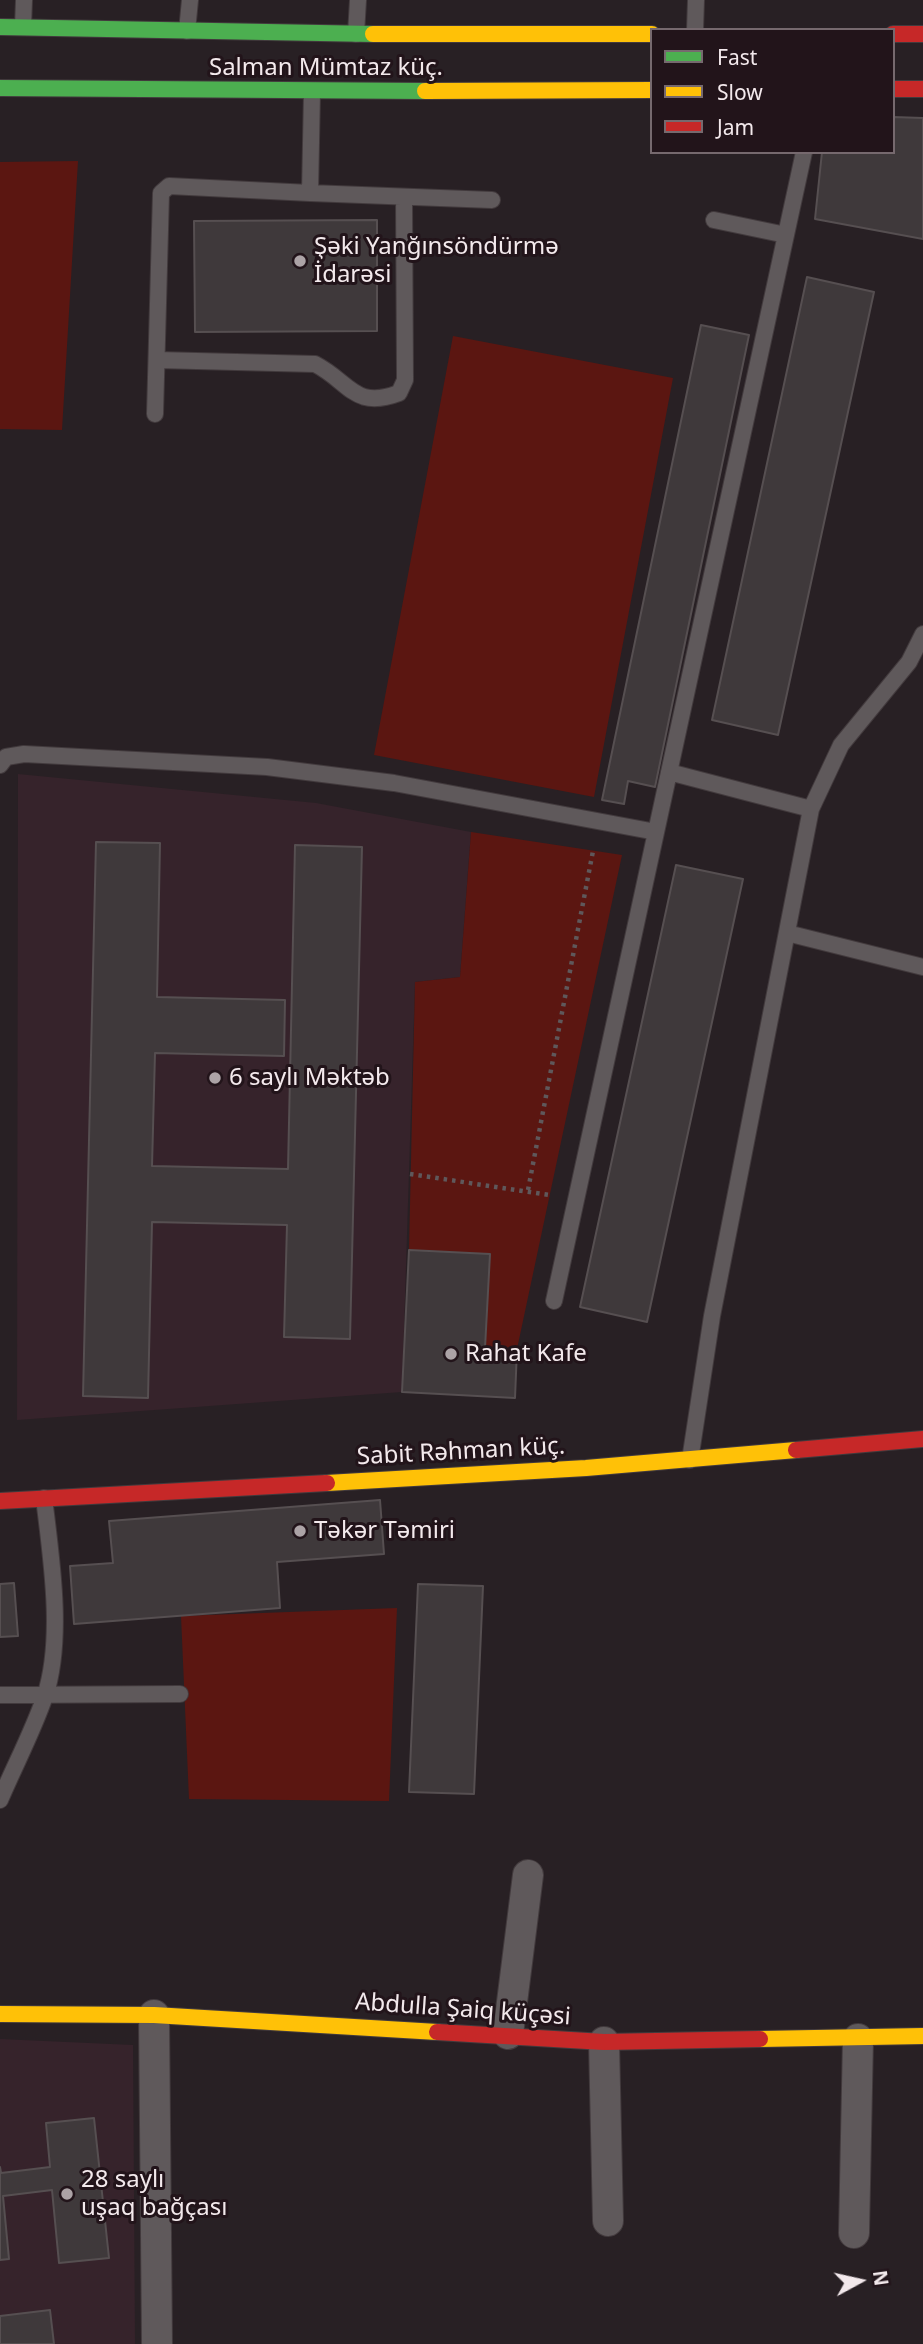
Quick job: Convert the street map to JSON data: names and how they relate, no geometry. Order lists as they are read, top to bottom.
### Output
{
  "streets": {
    "main road": ["Salman Mümtaz küç.", "Sabit Rəhman küç.", "Abdulla Şaiq küçəsi"]
  },
  "places": [
    "Şəki Yanğınsöndürmə İdarəsi",
    "6 saylı Məktəb",
    "Rahat Kafe",
    "Təkər Təmiri",
    "28 saylı uşaq bağçası"
  ],
  "legend": ["Fast", "Slow", "Jam"],
  "north": "right"
}
